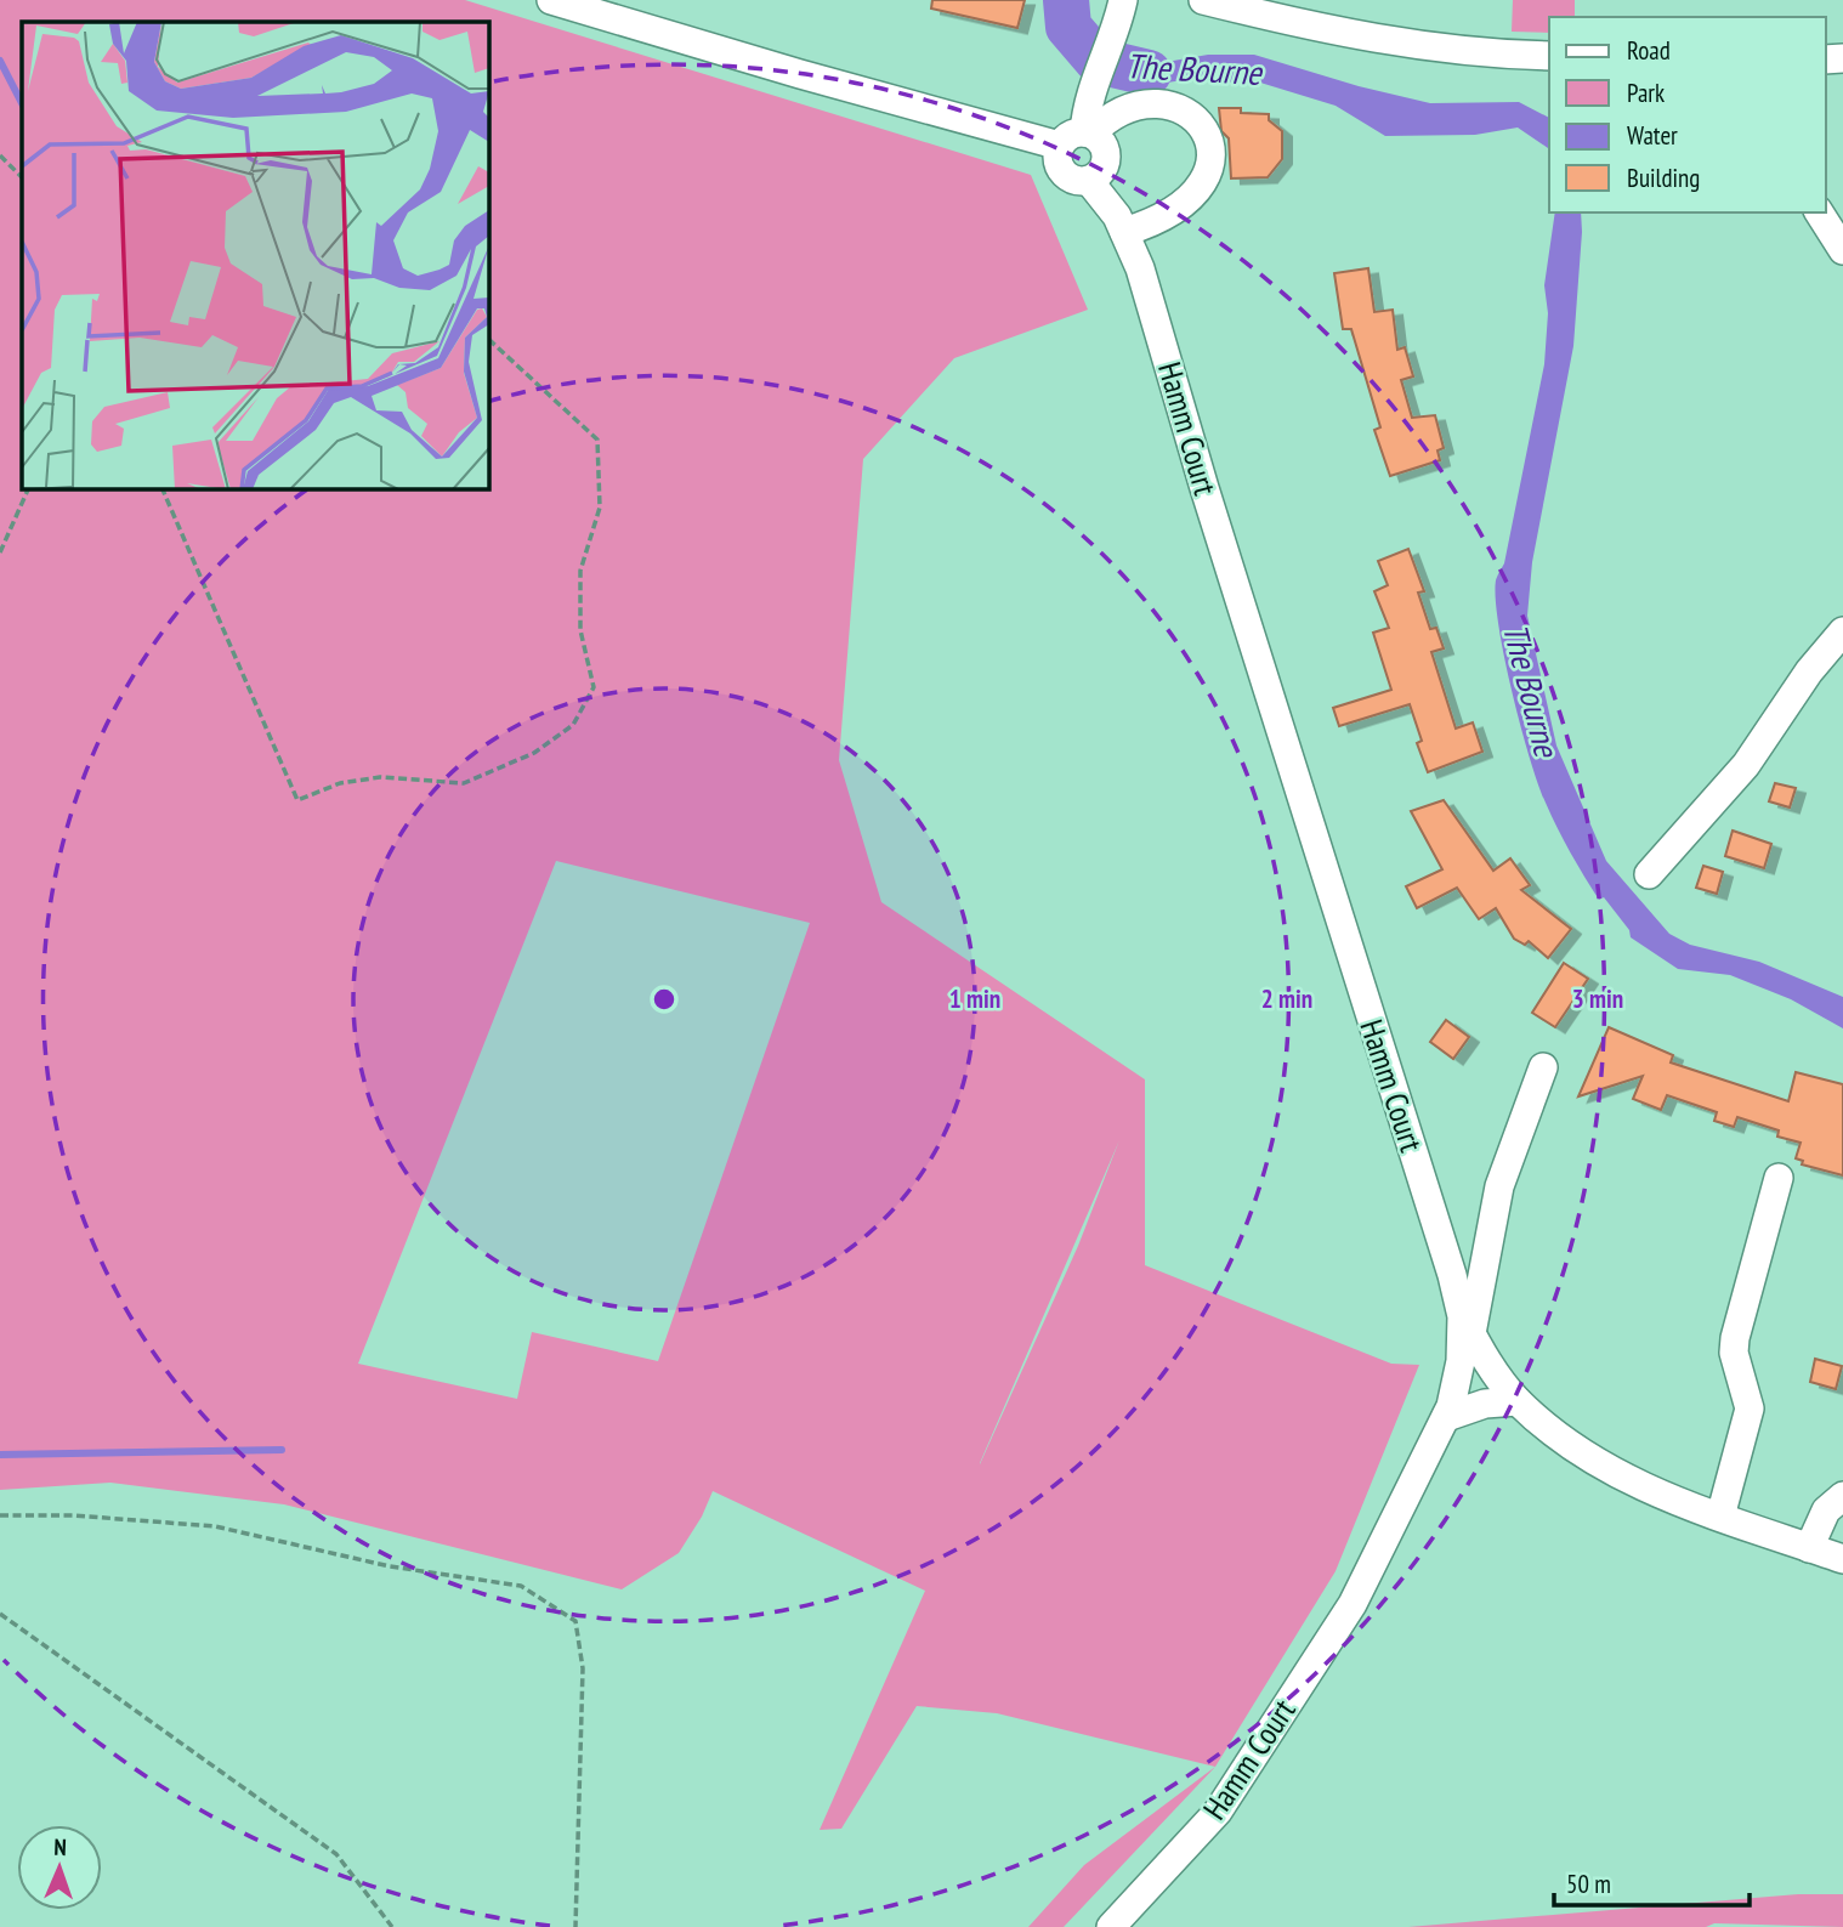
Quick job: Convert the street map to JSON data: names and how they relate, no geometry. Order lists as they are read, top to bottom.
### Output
{
  "streets": {
    "street": ["Hamm Court"]
  },
  "water": ["The Bourne"],
  "legend": [
    "Road",
    "Park",
    "Water",
    "Building"
  ],
  "scale_bar": "50 m",
  "north": "top",
  "rings": ["1 min", "2 min", "3 min"]
}
